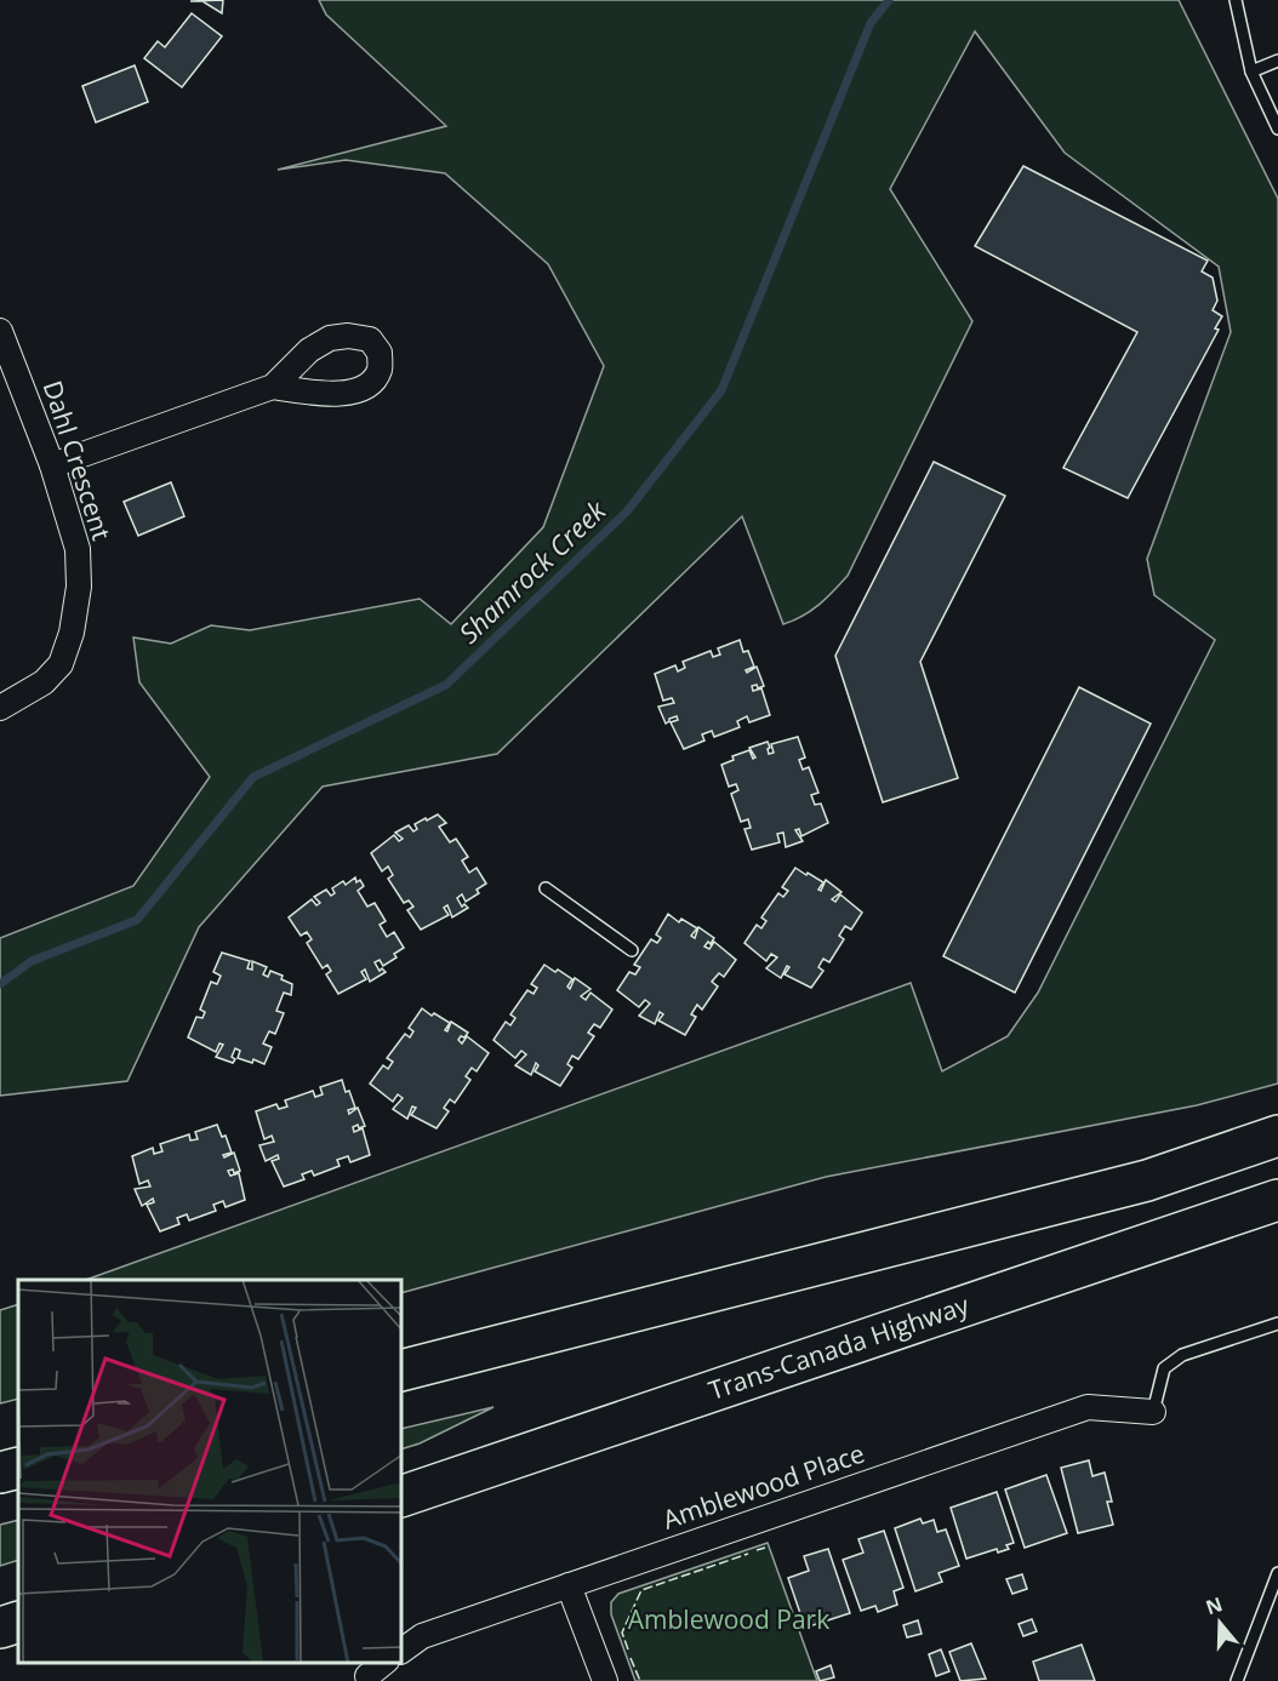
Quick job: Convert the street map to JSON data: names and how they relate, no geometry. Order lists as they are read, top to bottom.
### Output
{
  "streets": {
    "highway": ["Trans-Canada Highway"],
    "street": ["Dahl Crescent", "Amblewood Place"]
  },
  "water": ["Shamrock Creek"],
  "parks": ["Amblewood Park"],
  "north": "top"
}
